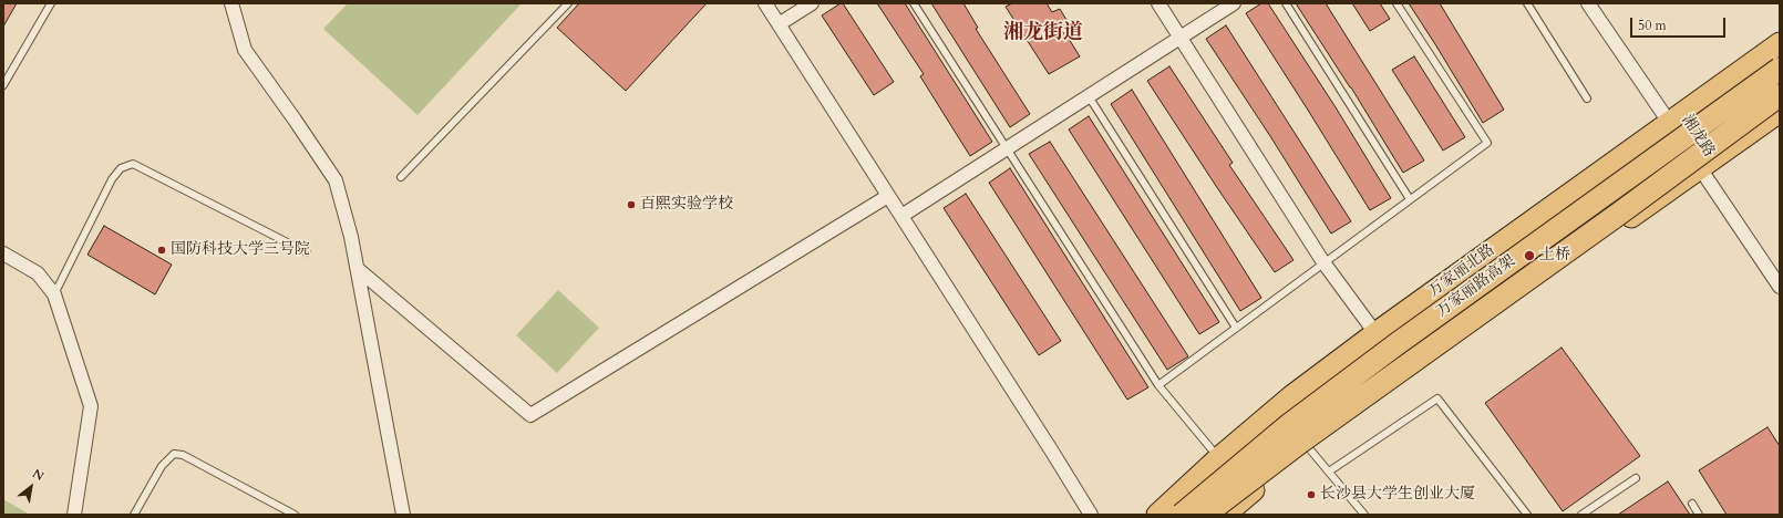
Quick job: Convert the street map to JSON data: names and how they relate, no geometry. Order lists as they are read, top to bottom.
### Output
{
  "streets": {
    "highway": ["万家丽路高架"],
    "main road": ["万家丽北路"],
    "street": ["湘龙路"]
  },
  "crossings": [
    ["湘龙路", "万家丽北路"]
  ],
  "districts": ["湘龙街道"],
  "places": [
    "百熙实验学校",
    "国防科技大学三号院",
    "土桥",
    "长沙县大学生创业大厦"
  ],
  "scale_bar": "50 m",
  "north": "top right"
}
